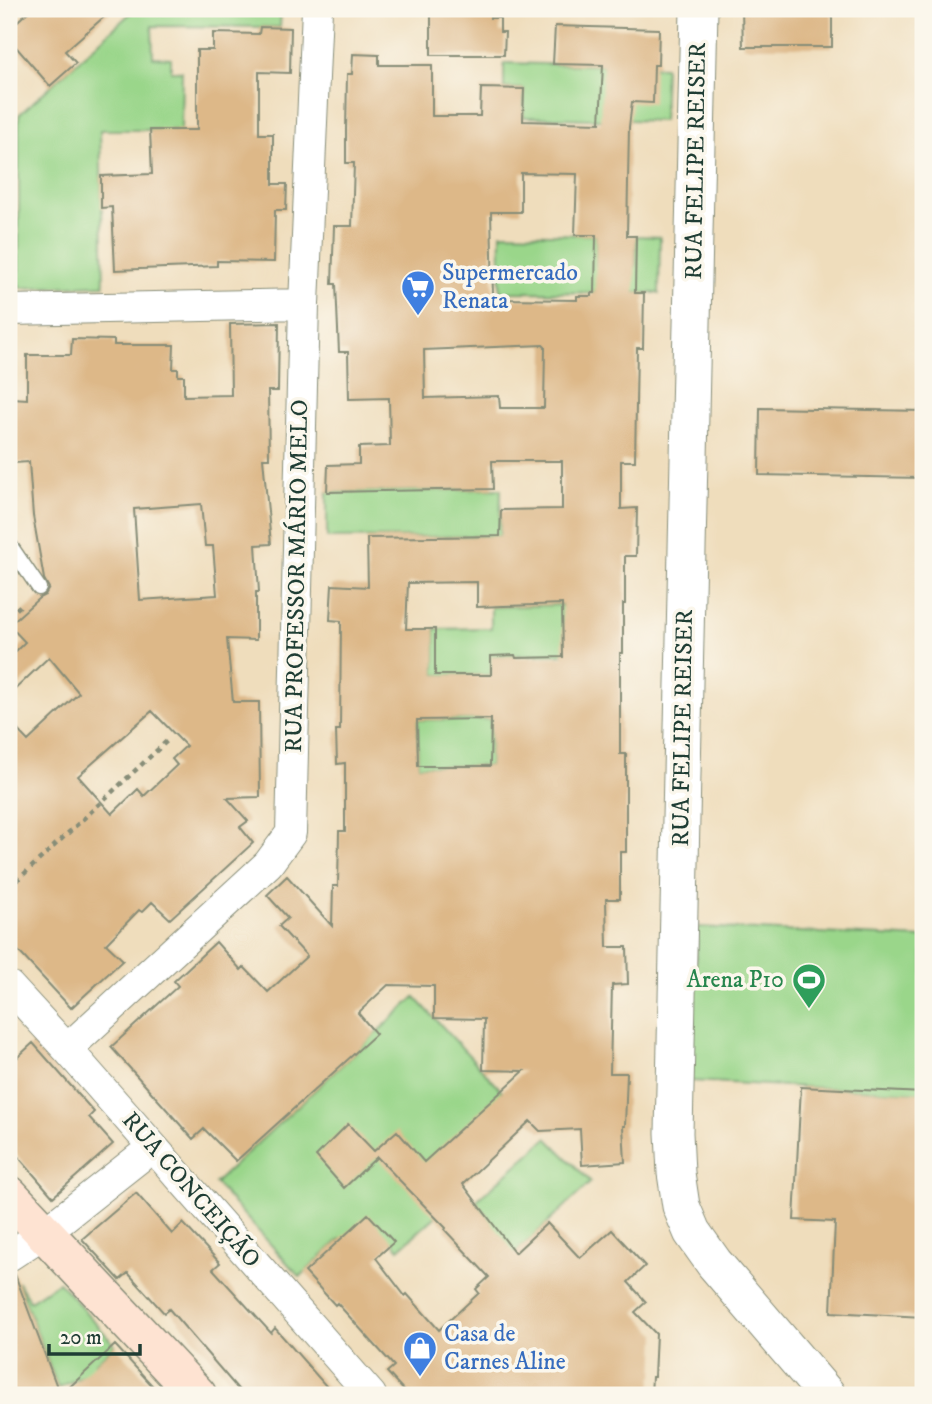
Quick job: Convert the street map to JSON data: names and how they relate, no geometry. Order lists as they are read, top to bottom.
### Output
{
  "streets": {
    "street": ["RUA FELIPE REISER", "RUA PROFESSOR MÁRIO MELO", "RUA CONCEIÇÃO"]
  },
  "crossings": [
    ["RUA PROFESSOR MÁRIO MELO", "RUA CONCEIÇÃO"]
  ],
  "places": {
    "supermarket": ["Supermercado Renata"],
    "sports": ["Arena P10"],
    "shop": ["Casa de Carnes Aline"]
  },
  "scale_bar": "20 m"
}
